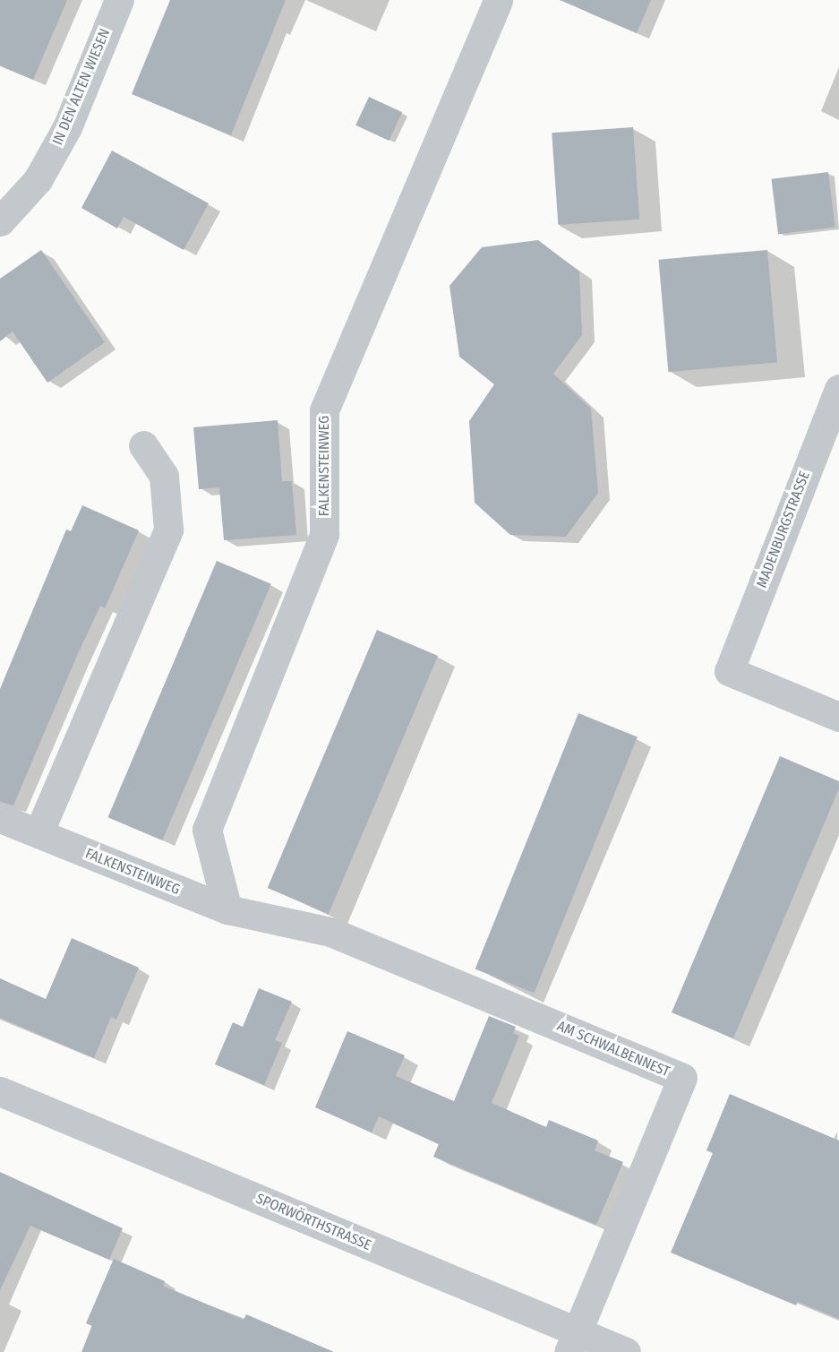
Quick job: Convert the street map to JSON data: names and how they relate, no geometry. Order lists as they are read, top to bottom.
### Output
{
  "streets": {
    "street": [
      "IN DEN ALTEN WIESEN",
      "FALKENSTEINWEG",
      "MADENBURGSTRASSE",
      "AM SCHWALBENNEST",
      "SPORWÖRTHSTRASSE"
    ]
  },
  "crossings": [
    ["FALKENSTEINWEG", "AM SCHWALBENNEST"],
    ["AM SCHWALBENNEST", "SPORWÖRTHSTRASSE"]
  ]
}
